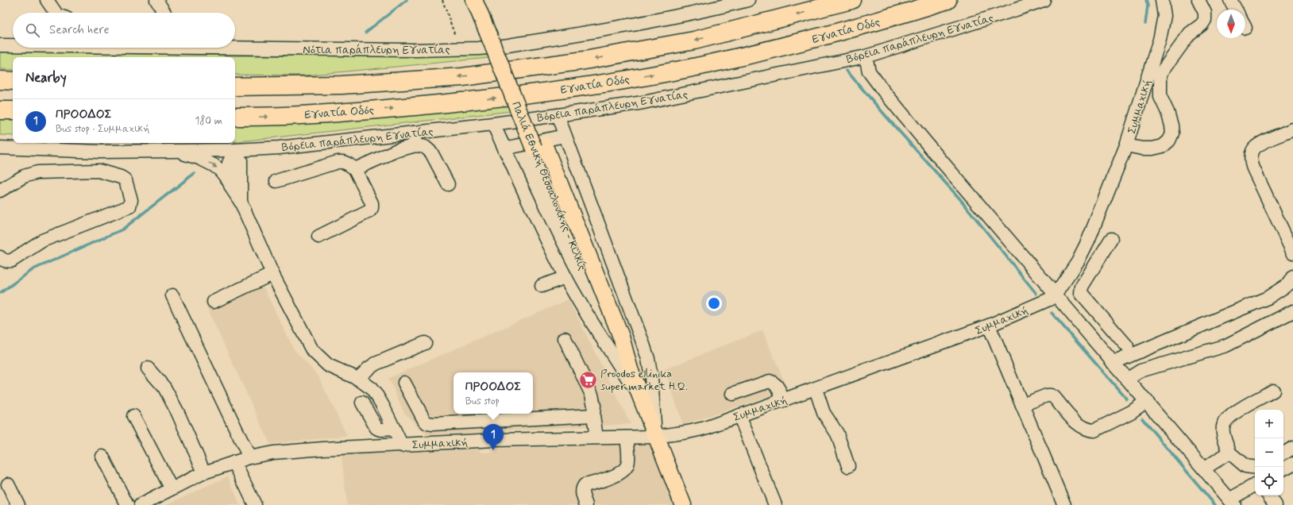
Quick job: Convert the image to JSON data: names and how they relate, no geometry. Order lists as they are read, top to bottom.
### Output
{
  "streets": {
    "highway": ["Εγνατία Οδός"],
    "main road": ["Παλιά Εθνική Θεσσαλονίκης - Κιλκίς"],
    "street": ["Βόρεια παράπλευρη Εγνατίας", "Νότια παράπλευρη Εγνατίας", "Συμμαχική"]
  },
  "crossings": [
    ["Συμμαχική", "Παλιά Εθνική Θεσσαλονίκης - Κιλκίς"]
  ],
  "places": {
    "supermarket": ["Proodos ellinika super market H.Q."]
  },
  "north": "bottom",
  "page": {
    "search": "Search here",
    "heading": "Nearby",
    "list": [
      {
        "mark": "1",
        "name": "ΠΡΟΟΔΟΣ",
        "note": "Bus stop · Συμμαχική",
        "value": "180 m"
      }
    ],
    "popup": ["ΠΡΟΟΔΟΣ", "Bus stop"],
    "map_buttons": ["+", "−"],
    "pins": "1"
  }
}
